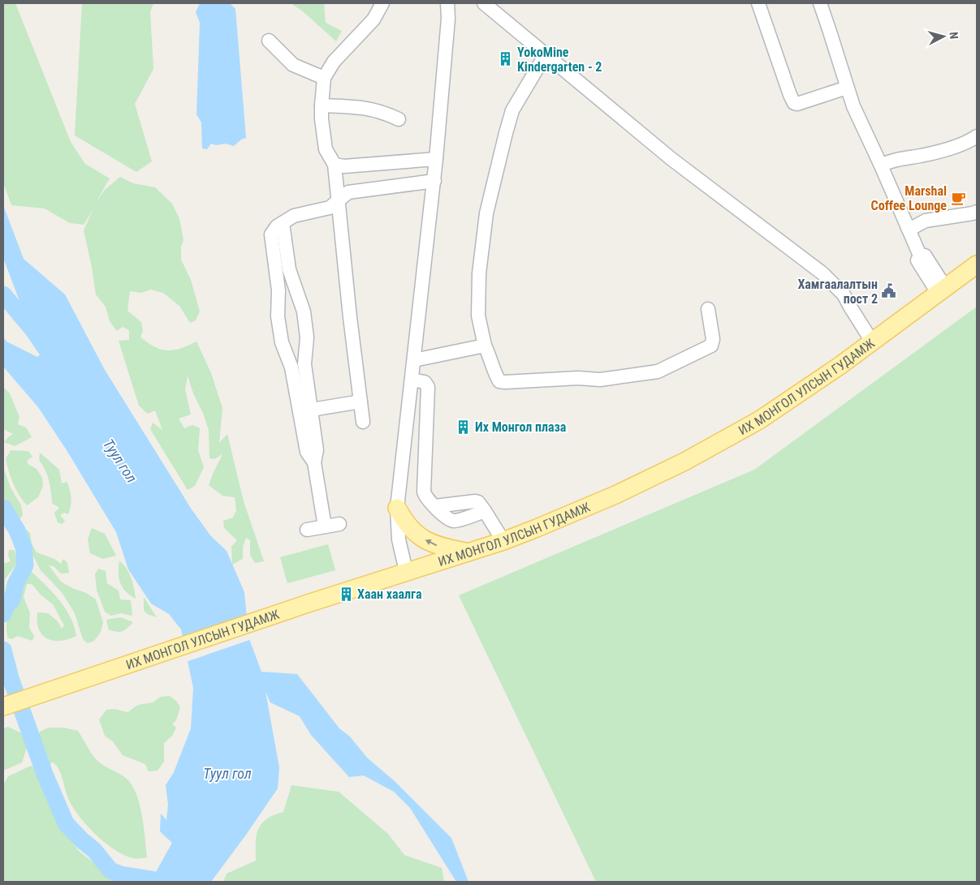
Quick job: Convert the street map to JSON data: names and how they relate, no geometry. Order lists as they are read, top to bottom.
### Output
{
  "streets": {
    "main road": ["ИХ МОНГОЛ УЛСЫН ГУДАМЖ"]
  },
  "water": ["Туул гол"],
  "places": {
    "building": ["YokoMine Kindergarten - 2", "Их Монгол плаза", "Хаан хаалга"],
    "cafe": ["Marshal Coffee Lounge"],
    "public building": ["Хамгаалалтын пост 2"]
  },
  "north": "right"
}
